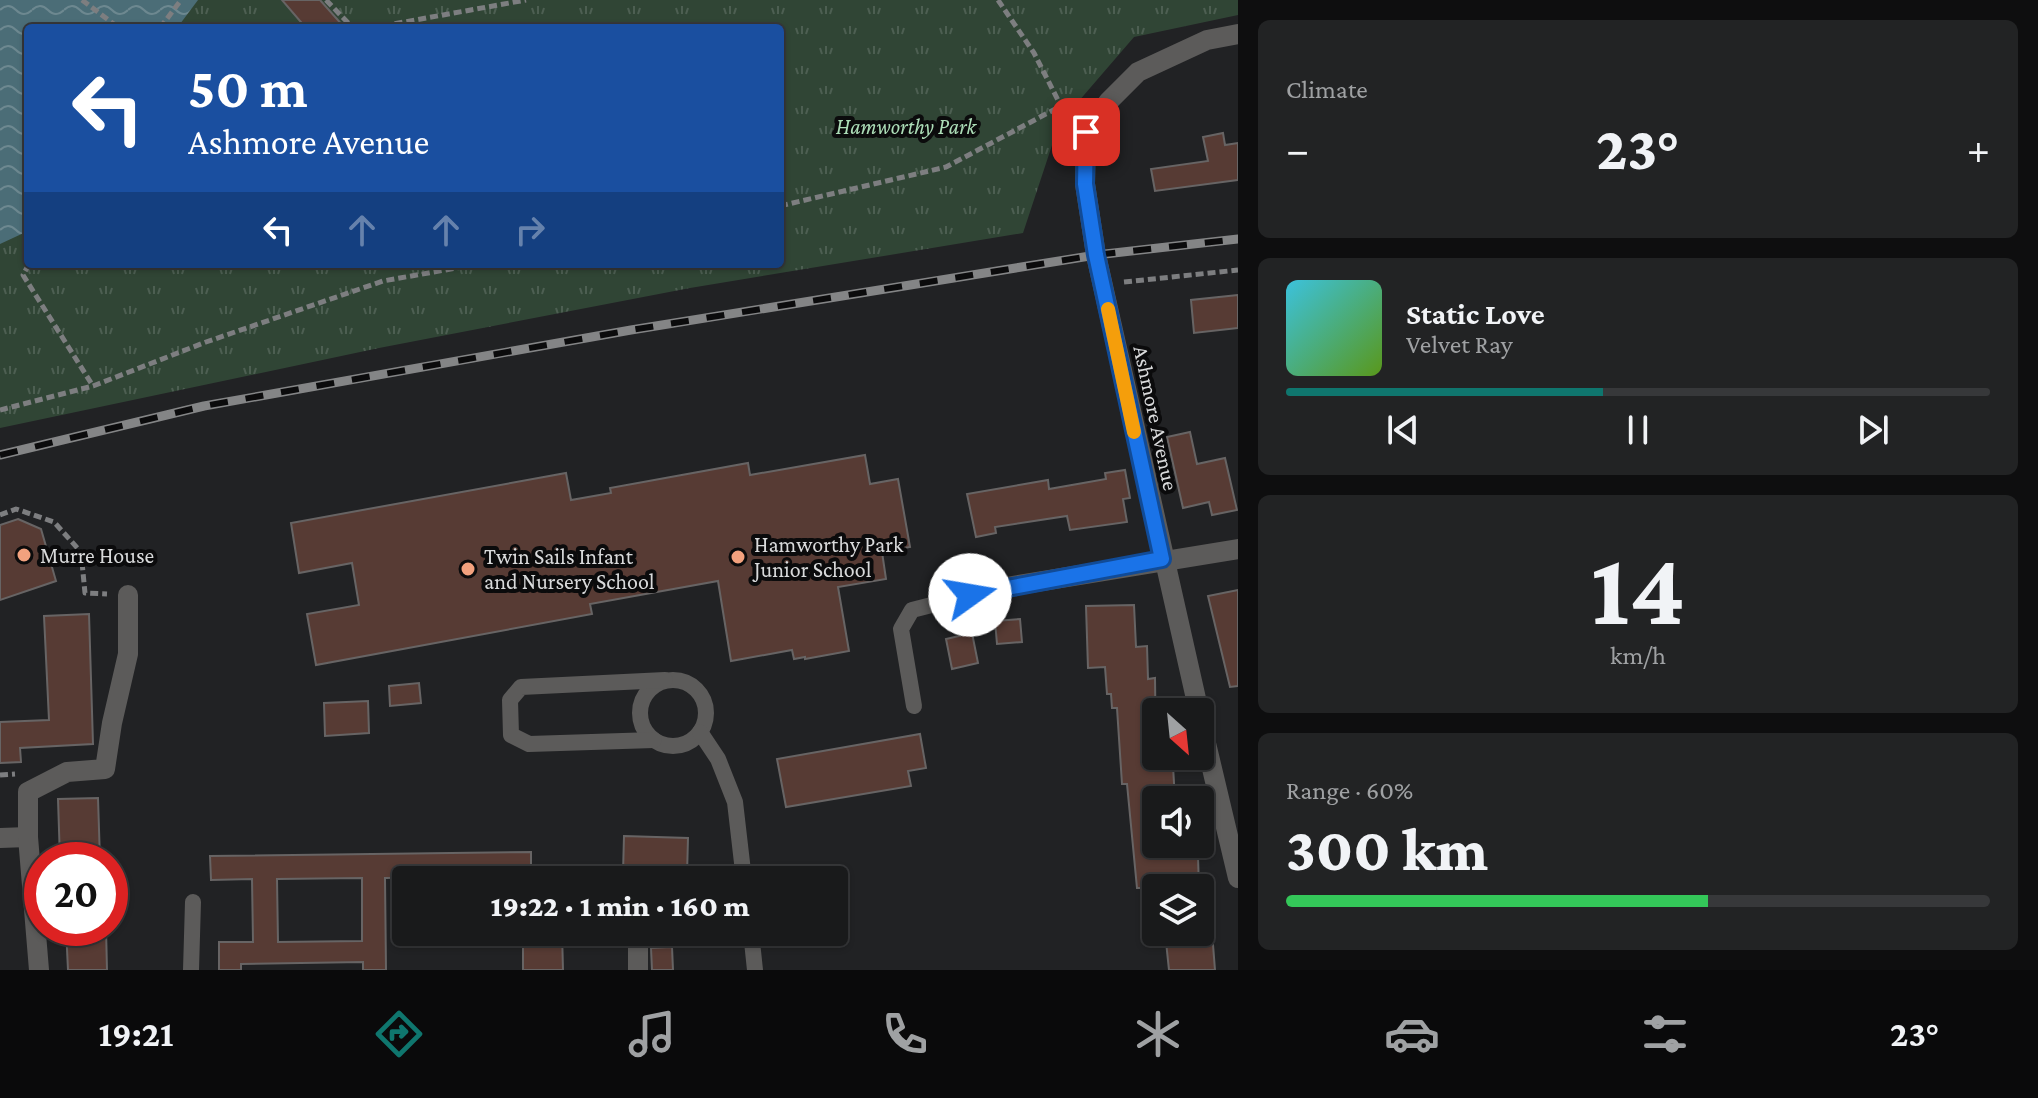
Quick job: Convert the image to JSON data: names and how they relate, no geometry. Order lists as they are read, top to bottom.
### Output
{
  "streets": {
    "street": ["Ashmore Avenue"]
  },
  "parks": ["Hamworthy Park"],
  "places": ["Murre House", "Hamworthy Park Junior School", "Twin Sails Infant and Nursery School"],
  "north": "bottom right",
  "page": {
    "tile": [
      "Climate",
      ["14", "km/h"],
      ["Range · 60%", "300 km"]
    ],
    "turn": ["50 m", "Ashmore Avenue"],
    "heat": ["−", "23°", "+"],
    "song": ["Static Love", "Velvet Ray"],
    "limit": "20",
    "trip": "19:22 · 1 min · 160 m",
    "tabs": ["19:21", "23°"]
  }
}
